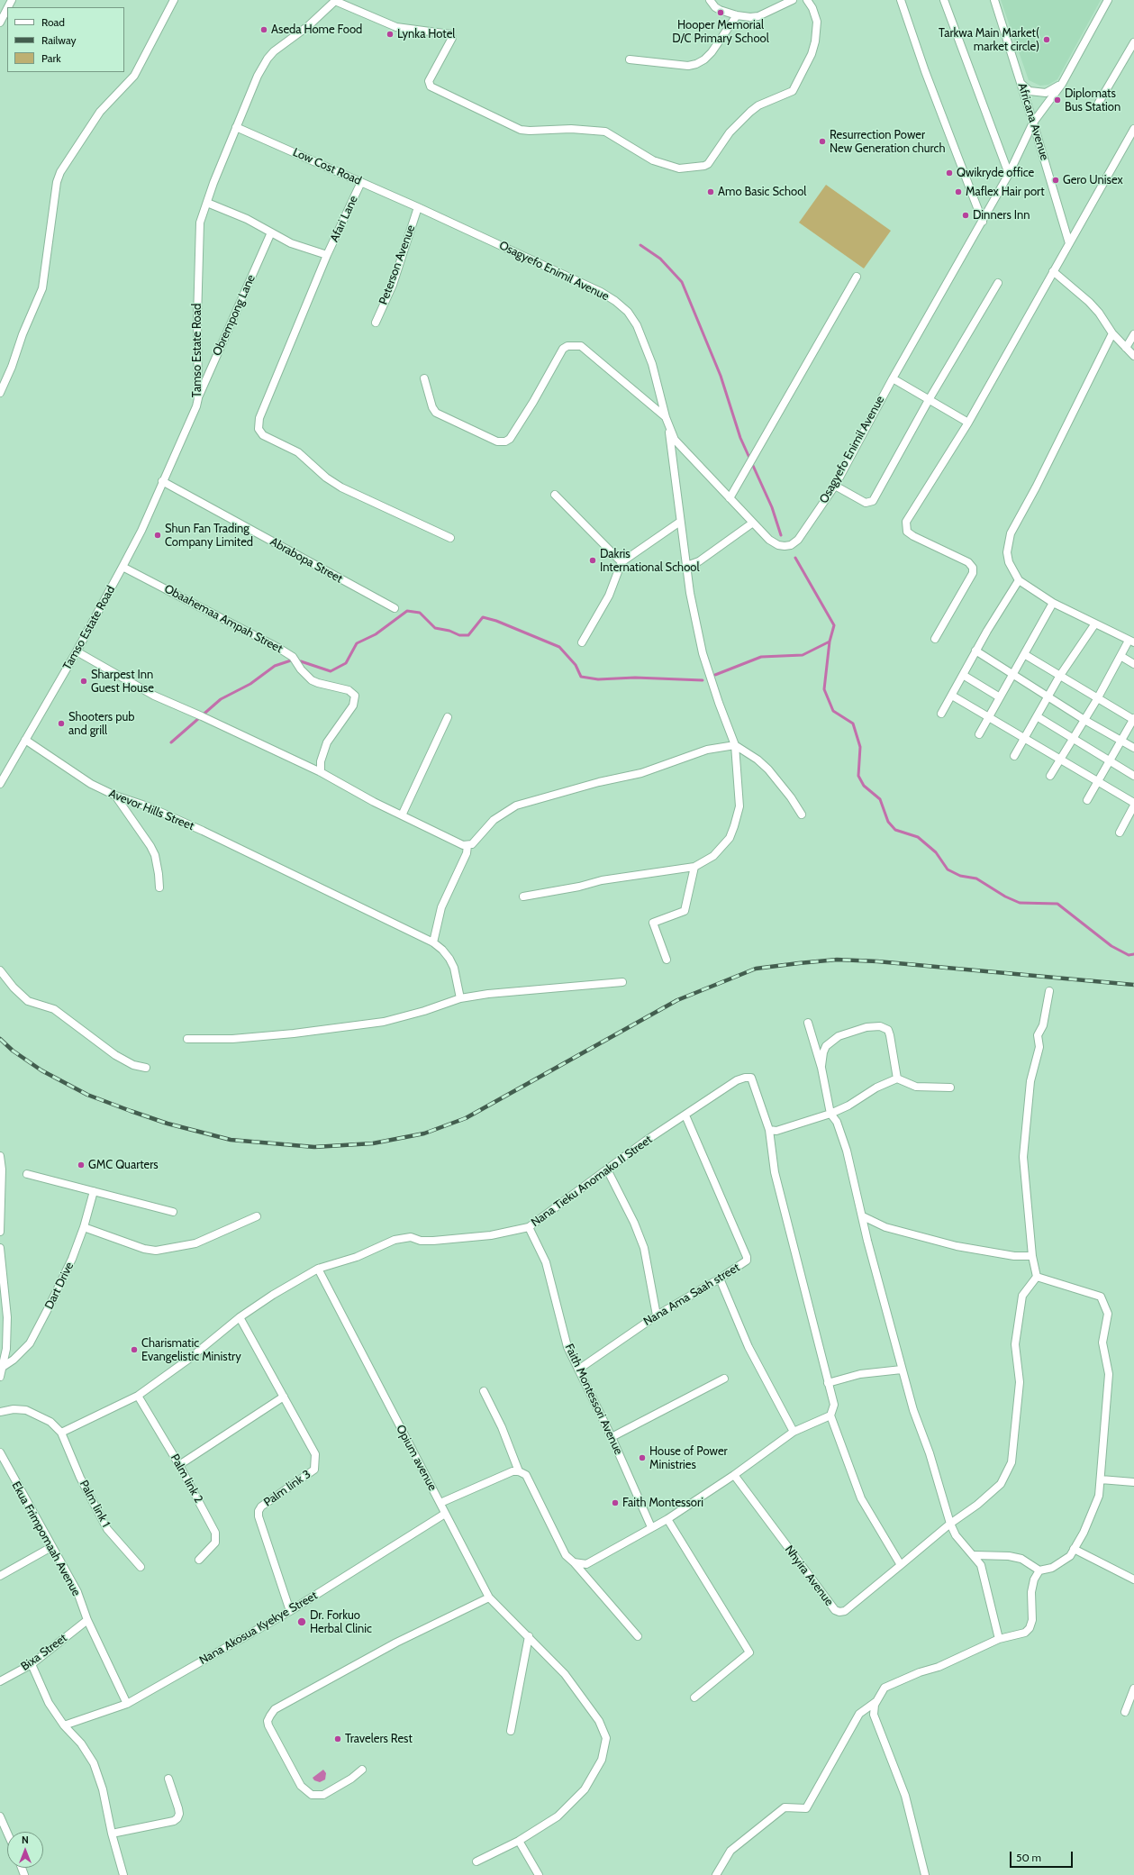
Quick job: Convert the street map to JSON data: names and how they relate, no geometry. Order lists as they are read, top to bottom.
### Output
{
  "streets": {
    "street": [
      "Africana Avenue",
      "Low Cost Road",
      "Afari Lane",
      "Peterson Avenue",
      "Osagyefo Enimil Avenue",
      "Obrempong Lane",
      "Tamso Estate Road",
      "Abrabopa Street",
      "Obaahemaa Ampah Street",
      "Avevor Hills Street",
      "Nana Tieku Anomako II Street",
      "Dart Drive",
      "Nana Ama Saah street",
      "Faith Montessori Avenue",
      "Opium avenue",
      "Palm link 2",
      "Palm link 3",
      "Palm link 1",
      "Ekua Frimpomaah Avenue",
      "Nhyira Avenue",
      "Nana Akosua Kyekye Street",
      "Bixa Street"
    ]
  },
  "crossings": [
    ["Africana Avenue", "Osagyefo Enimil Avenue"],
    ["Low Cost Road", "Afari Lane"],
    ["Low Cost Road", "Peterson Avenue"],
    ["Low Cost Road", "Osagyefo Enimil Avenue"],
    ["Low Cost Road", "Tamso Estate Road"],
    ["Peterson Avenue", "Osagyefo Enimil Avenue"],
    ["Obrempong Lane", "Tamso Estate Road"],
    ["Tamso Estate Road", "Abrabopa Street"],
    ["Tamso Estate Road", "Obaahemaa Ampah Street"],
    ["Tamso Estate Road", "Avevor Hills Street"],
    ["Nana Tieku Anomako II Street", "Nana Ama Saah street"],
    ["Nana Tieku Anomako II Street", "Faith Montessori Avenue"],
    ["Nana Tieku Anomako II Street", "Opium avenue"],
    ["Nana Tieku Anomako II Street", "Palm link 2"],
    ["Nana Tieku Anomako II Street", "Palm link 3"],
    ["Nana Tieku Anomako II Street", "Palm link 1"],
    ["Nana Ama Saah street", "Faith Montessori Avenue"],
    ["Opium avenue", "Nana Akosua Kyekye Street"],
    ["Palm link 3", "Nana Akosua Kyekye Street"],
    ["Ekua Frimpomaah Avenue", "Nana Akosua Kyekye Street"],
    ["Ekua Frimpomaah Avenue", "Bixa Street"]
  ],
  "places": [
    "Hooper Memorial D/C Primary School",
    "Aseda Home Food",
    "Lynka Hotel",
    "Tarkwa Main Market( market circle)",
    "Diplomats Bus Station",
    "Resurrection Power New Generation church",
    "Qwikryde office",
    "Gero Unisex",
    "Amo Basic School",
    "Maflex Hair port",
    "Dinners Inn",
    "Shun Fan Trading Company Limited",
    "Dakris International School",
    "Sharpest Inn Guest House",
    "Shooters pub and grill",
    "GMC Quarters",
    "Charismatic Evangelistic Ministry",
    "House of Power Ministries",
    "Faith Montessori",
    "Dr. Forkuo Herbal Clinic",
    "Travelers Rest"
  ],
  "legend": ["Road", "Railway", "Park"],
  "scale_bar": "50 m",
  "north": "top"
}
